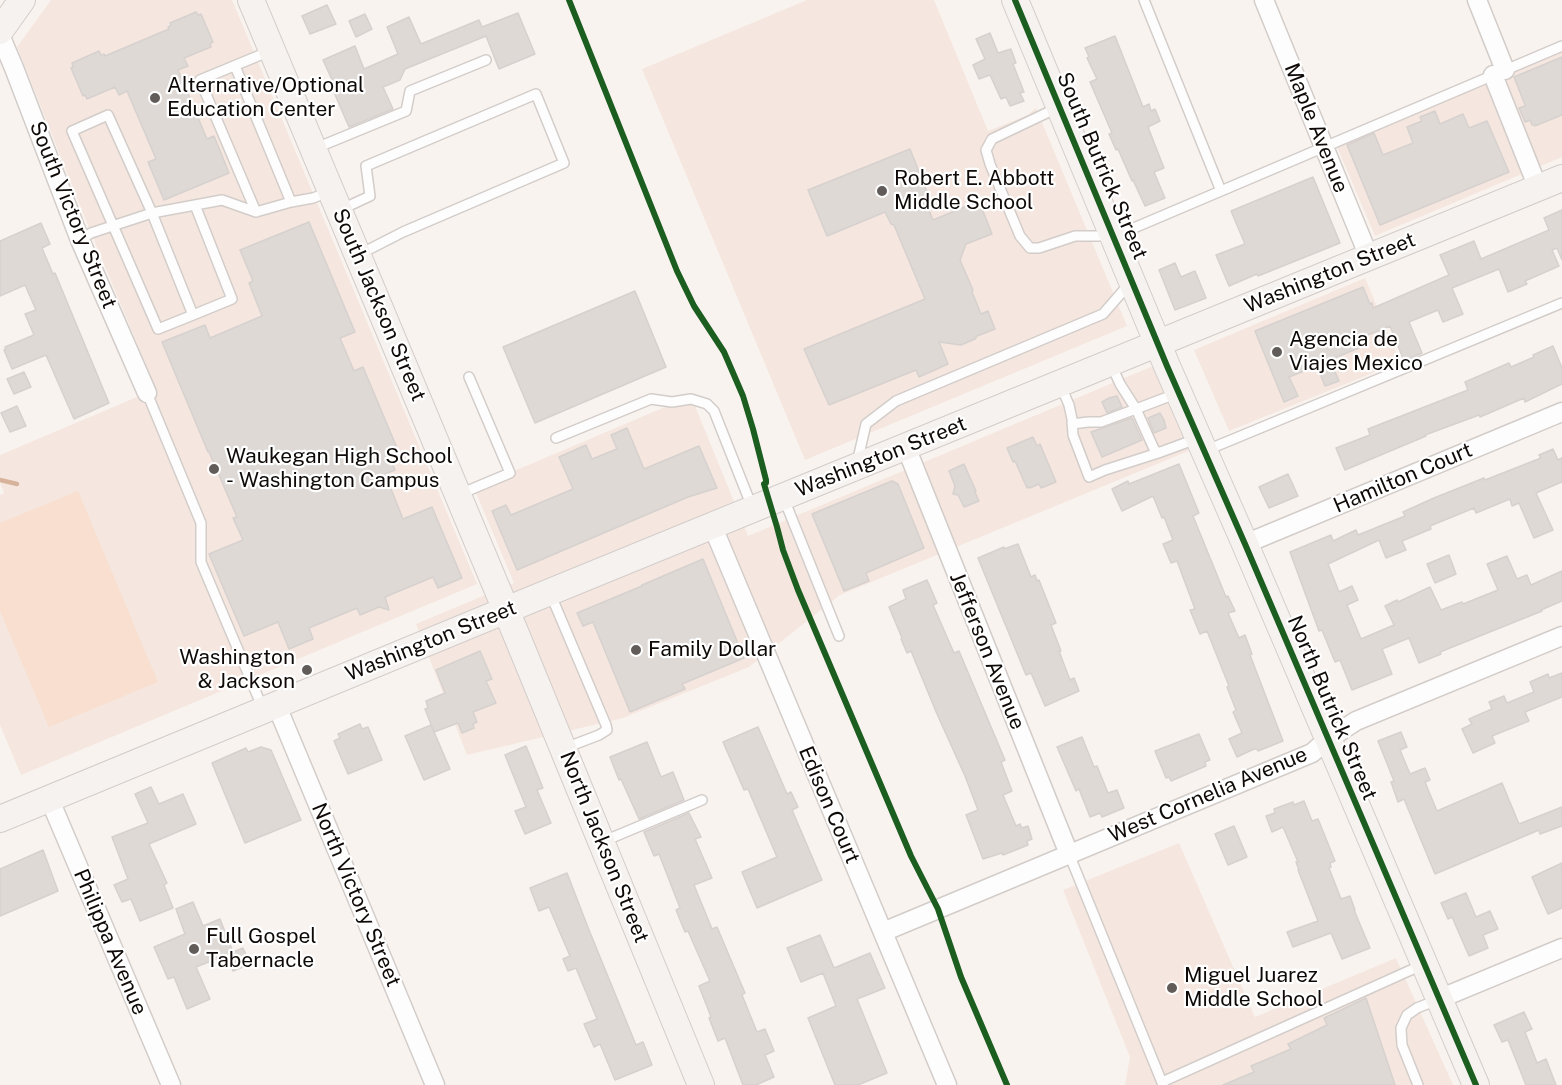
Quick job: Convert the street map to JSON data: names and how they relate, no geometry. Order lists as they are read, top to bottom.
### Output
{
  "streets": {
    "street": [
      "Maple Avenue",
      "South Butrick Street",
      "South Victory Street",
      "Washington Street",
      "South Jackson Street",
      "Hamilton Court",
      "Jefferson Avenue",
      "North Butrick Street",
      "West Cornelia Avenue",
      "Edison Court",
      "North Jackson Street",
      "North Victory Street",
      "Philippa Avenue"
    ]
  },
  "crossings": [
    ["Maple Avenue", "Washington Street"],
    ["South Butrick Street", "Washington Street"],
    ["South Butrick Street", "North Butrick Street"],
    ["Washington Street", "South Jackson Street"],
    ["Washington Street", "Jefferson Avenue"],
    ["Washington Street", "North Butrick Street"],
    ["Washington Street", "Edison Court"],
    ["Washington Street", "North Jackson Street"],
    ["Washington Street", "North Victory Street"],
    ["Washington Street", "Philippa Avenue"],
    ["South Jackson Street", "North Jackson Street"],
    ["Hamilton Court", "North Butrick Street"],
    ["Jefferson Avenue", "West Cornelia Avenue"],
    ["North Butrick Street", "West Cornelia Avenue"],
    ["West Cornelia Avenue", "Edison Court"]
  ],
  "places": [
    "Alternative/Optional Education Center",
    "Robert E. Abbott Middle School",
    "Agencia de Viajes Mexico",
    "Waukegan High School - Washington Campus",
    "Family Dollar",
    "Washington & Jackson",
    "Full Gospel Tabernacle",
    "Miguel Juarez Middle School"
  ]
}
